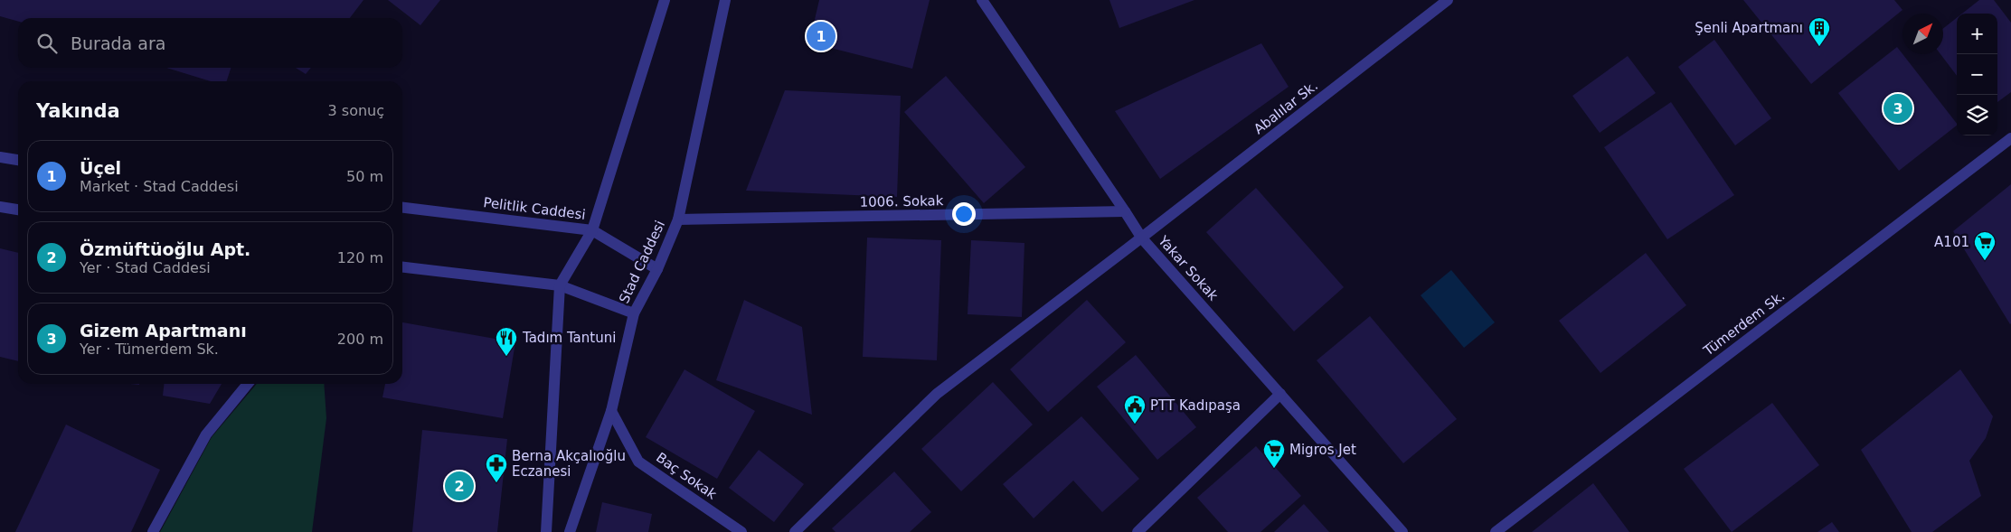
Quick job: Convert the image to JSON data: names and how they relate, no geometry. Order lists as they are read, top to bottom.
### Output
{
  "streets": {
    "street": [
      "Abalılar Sk.",
      "1006. Sokak",
      "Pelitlik Caddesi",
      "Stad Caddesi",
      "Yakar Sokak",
      "Tümerdem Sk.",
      "Baç Sokak"
    ]
  },
  "crossings": [
    ["Abalılar Sk.", "Yakar Sokak"],
    ["1006. Sokak", "Stad Caddesi"],
    ["1006. Sokak", "Yakar Sokak"],
    ["Pelitlik Caddesi", "Stad Caddesi"],
    ["Stad Caddesi", "Baç Sokak"]
  ],
  "places": {
    "building": ["Şenli Apartmanı"],
    "supermarket": ["A101", "Migros Jet"],
    "restaurant": ["Tadım Tantuni"],
    "public building": ["PTT Kadıpaşa"],
    "pharmacy": ["Berna Akçalıoğlu Eczanesi"]
  },
  "north": "top right",
  "page": {
    "map_buttons": ["+", "−"],
    "search": "Burada ara",
    "pins": ["1", "3", "2"],
    "heading": ["Yakında", "3 sonuç"],
    "list": [
      {
        "mark": "1",
        "name": "Üçel",
        "note": "Market · Stad Caddesi",
        "value": "50 m"
      },
      {
        "mark": "2",
        "name": "Özmüftüoğlu Apt.",
        "note": "Yer · Stad Caddesi",
        "value": "120 m"
      },
      {
        "mark": "3",
        "name": "Gizem Apartmanı",
        "note": "Yer · Tümerdem Sk.",
        "value": "200 m"
      }
    ]
  }
}
